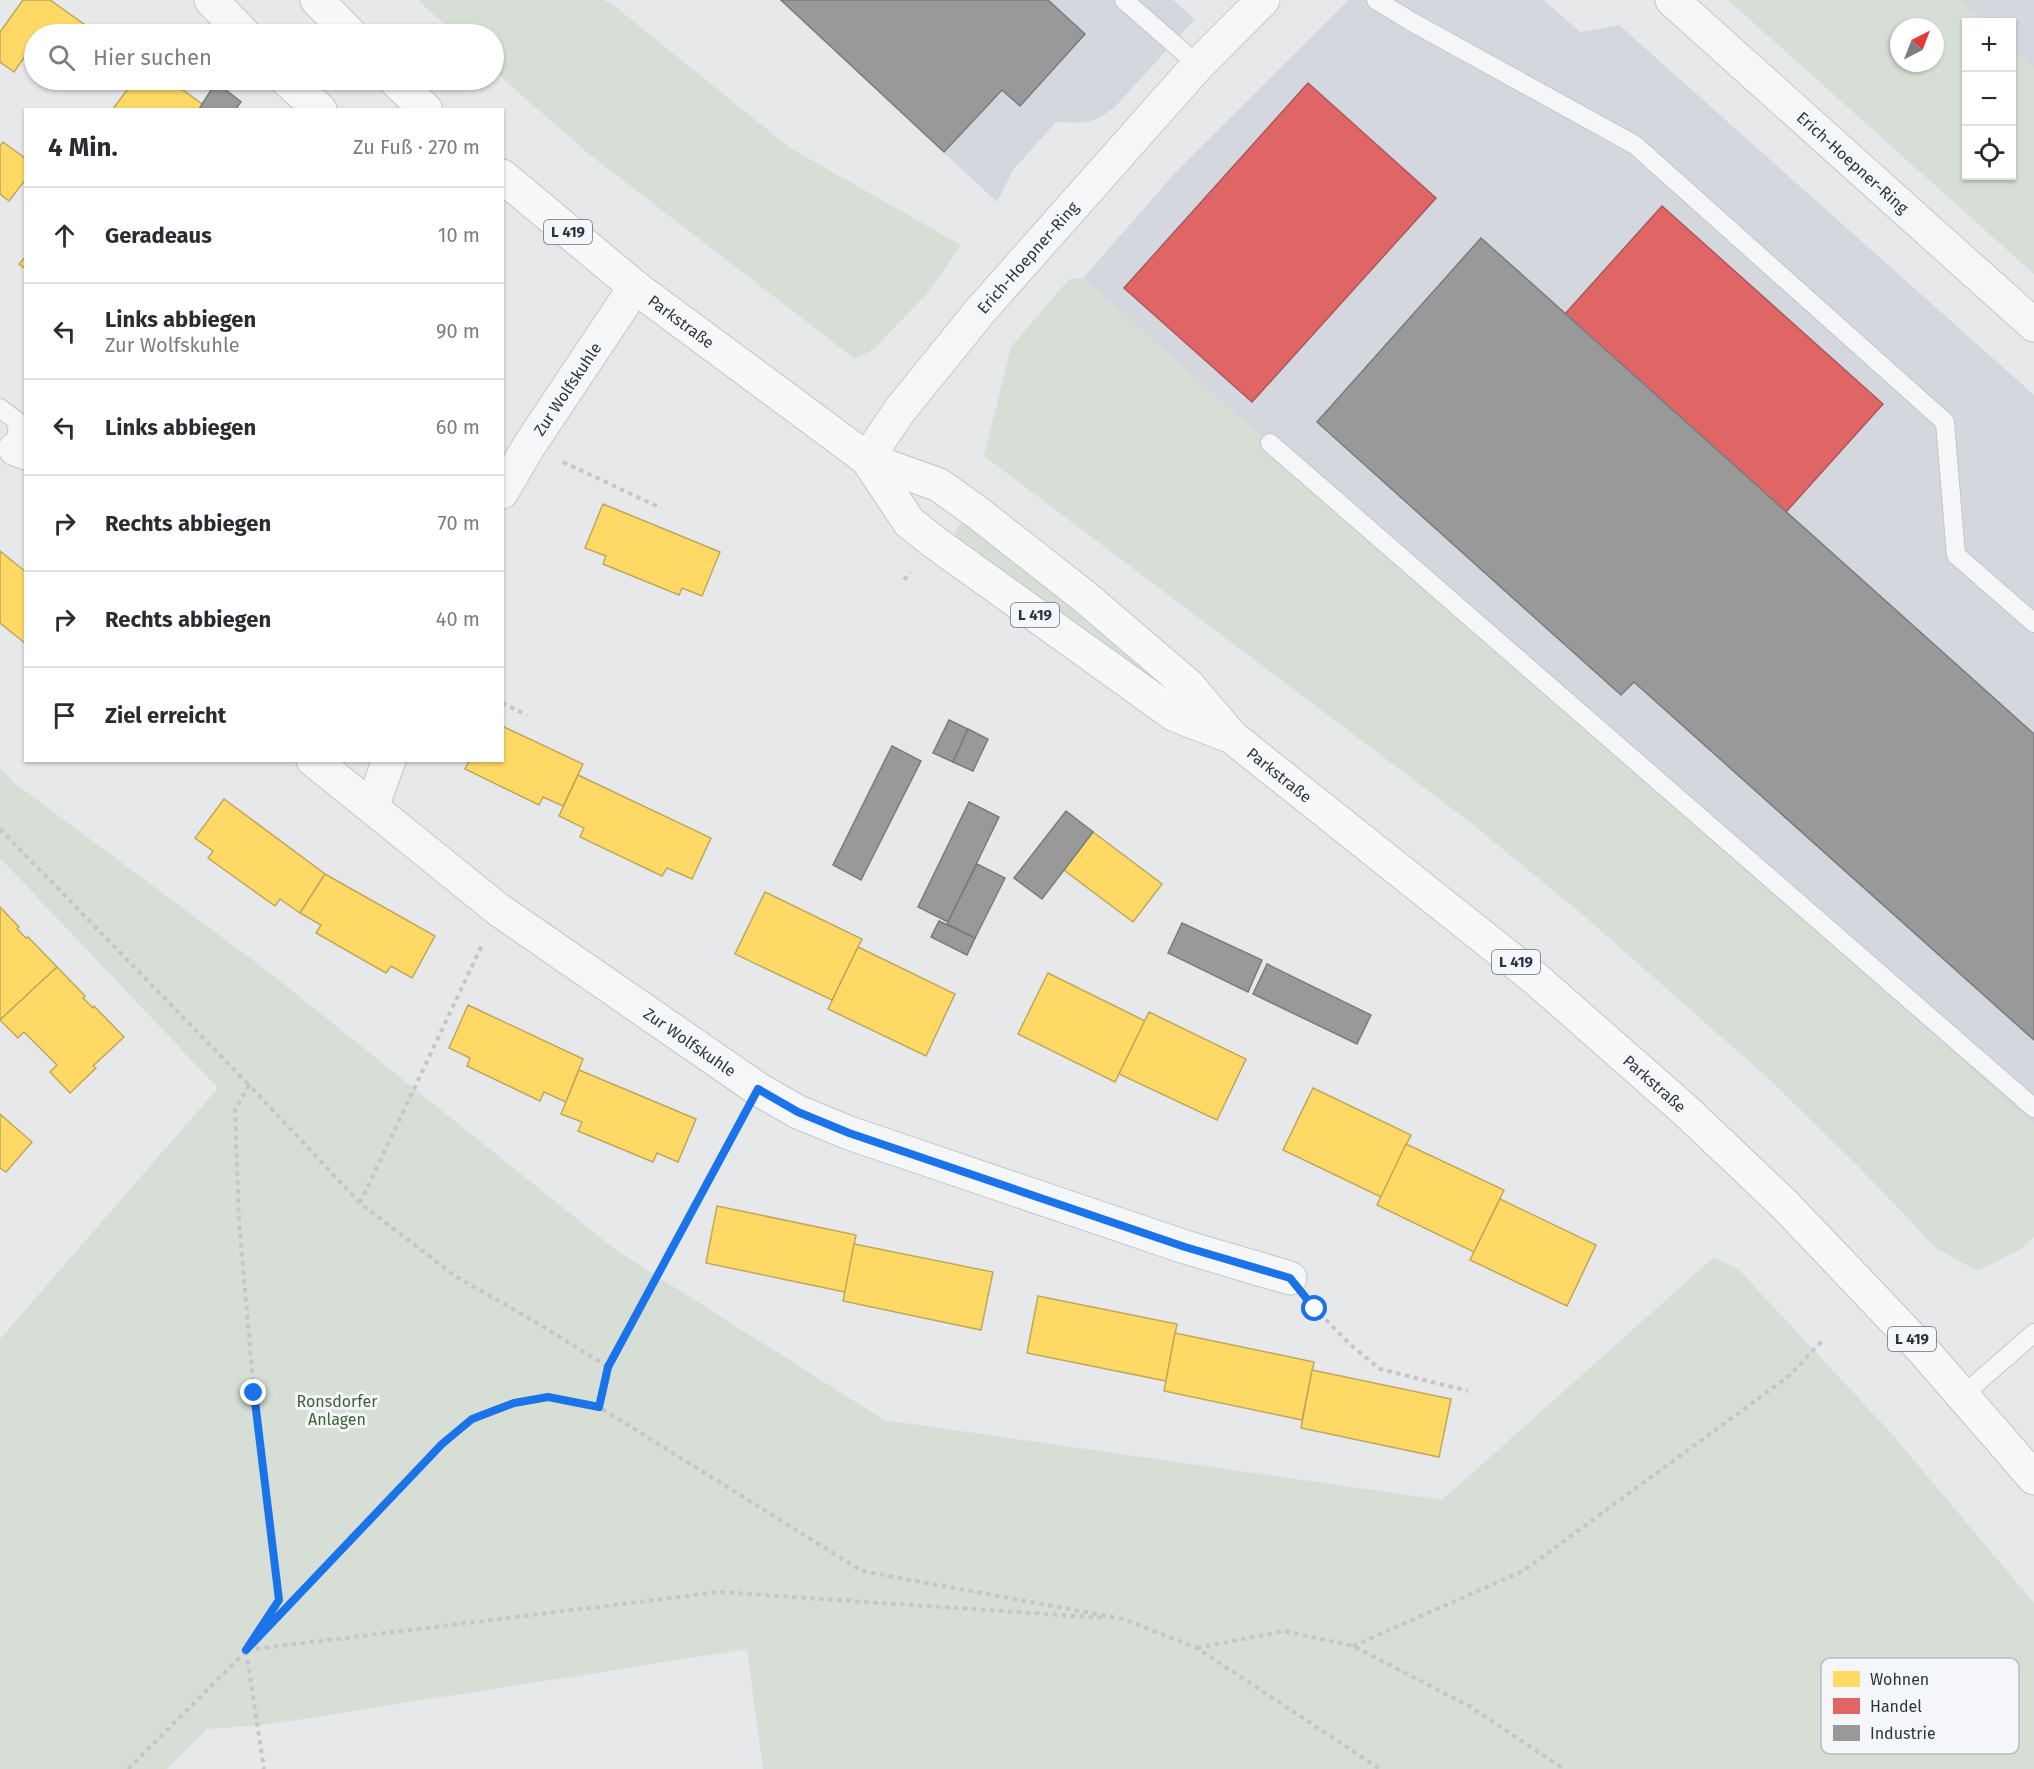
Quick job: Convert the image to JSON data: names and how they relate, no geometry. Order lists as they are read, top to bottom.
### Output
{
  "streets": {
    "main road": ["L 419", "Parkstraße"],
    "street": ["Erich-Hoepner-Ring", "Zur Wolfskuhle"]
  },
  "crossings": [
    ["Erich-Hoepner-Ring", "Parkstraße"],
    ["Parkstraße", "Zur Wolfskuhle"]
  ],
  "parks": ["Ronsdorfer Anlagen"],
  "legend": ["Wohnen", "Handel", "Industrie"],
  "north": "top right",
  "page": {
    "map_buttons": ["+", "−"],
    "search": "Hier suchen",
    "heading": ["4 Min.", "Zu Fuß · 270 m"],
    "list": [
      ["Geradeaus", "10 m"],
      ["Links abbiegen", "Zur Wolfskuhle", "90 m"],
      ["Links abbiegen", "60 m"],
      ["Rechts abbiegen", "70 m"],
      ["Rechts abbiegen", "40 m"],
      "Ziel erreicht"
    ]
  }
}
